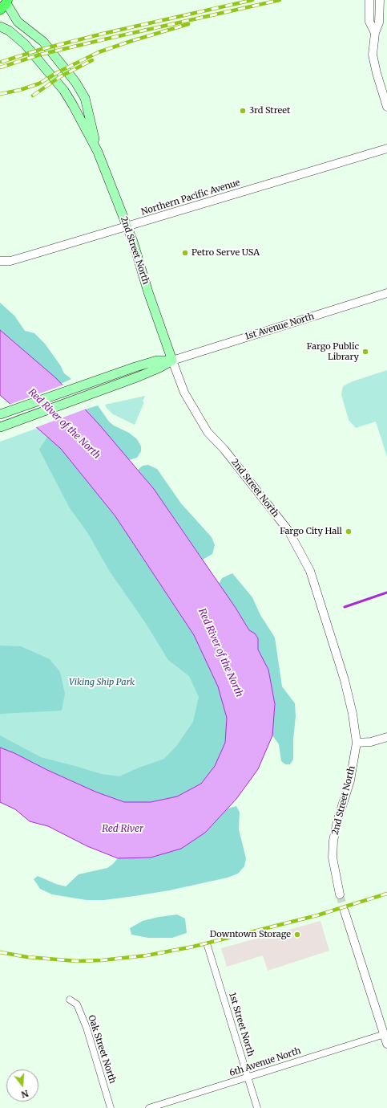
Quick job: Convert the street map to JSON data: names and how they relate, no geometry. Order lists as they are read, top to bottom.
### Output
{
  "streets": {
    "main road": ["2nd Street North", "1st Avenue North"],
    "street": [
      "Northern Pacific Avenue",
      "1st Street North",
      "Oak Street North",
      "6th Avenue North"
    ]
  },
  "crossings": [
    ["Northern Pacific Avenue", "2nd Street North"],
    ["2nd Street North", "1st Avenue North"],
    ["1st Street North", "6th Avenue North"]
  ],
  "water": ["Red River of the North", "Red River"],
  "parks": ["Viking Ship Park"],
  "places": [
    "3rd Street",
    "Petro Serve USA",
    "Fargo Public Library",
    "Fargo City Hall",
    "Downtown Storage"
  ],
  "north": "bottom"
}
